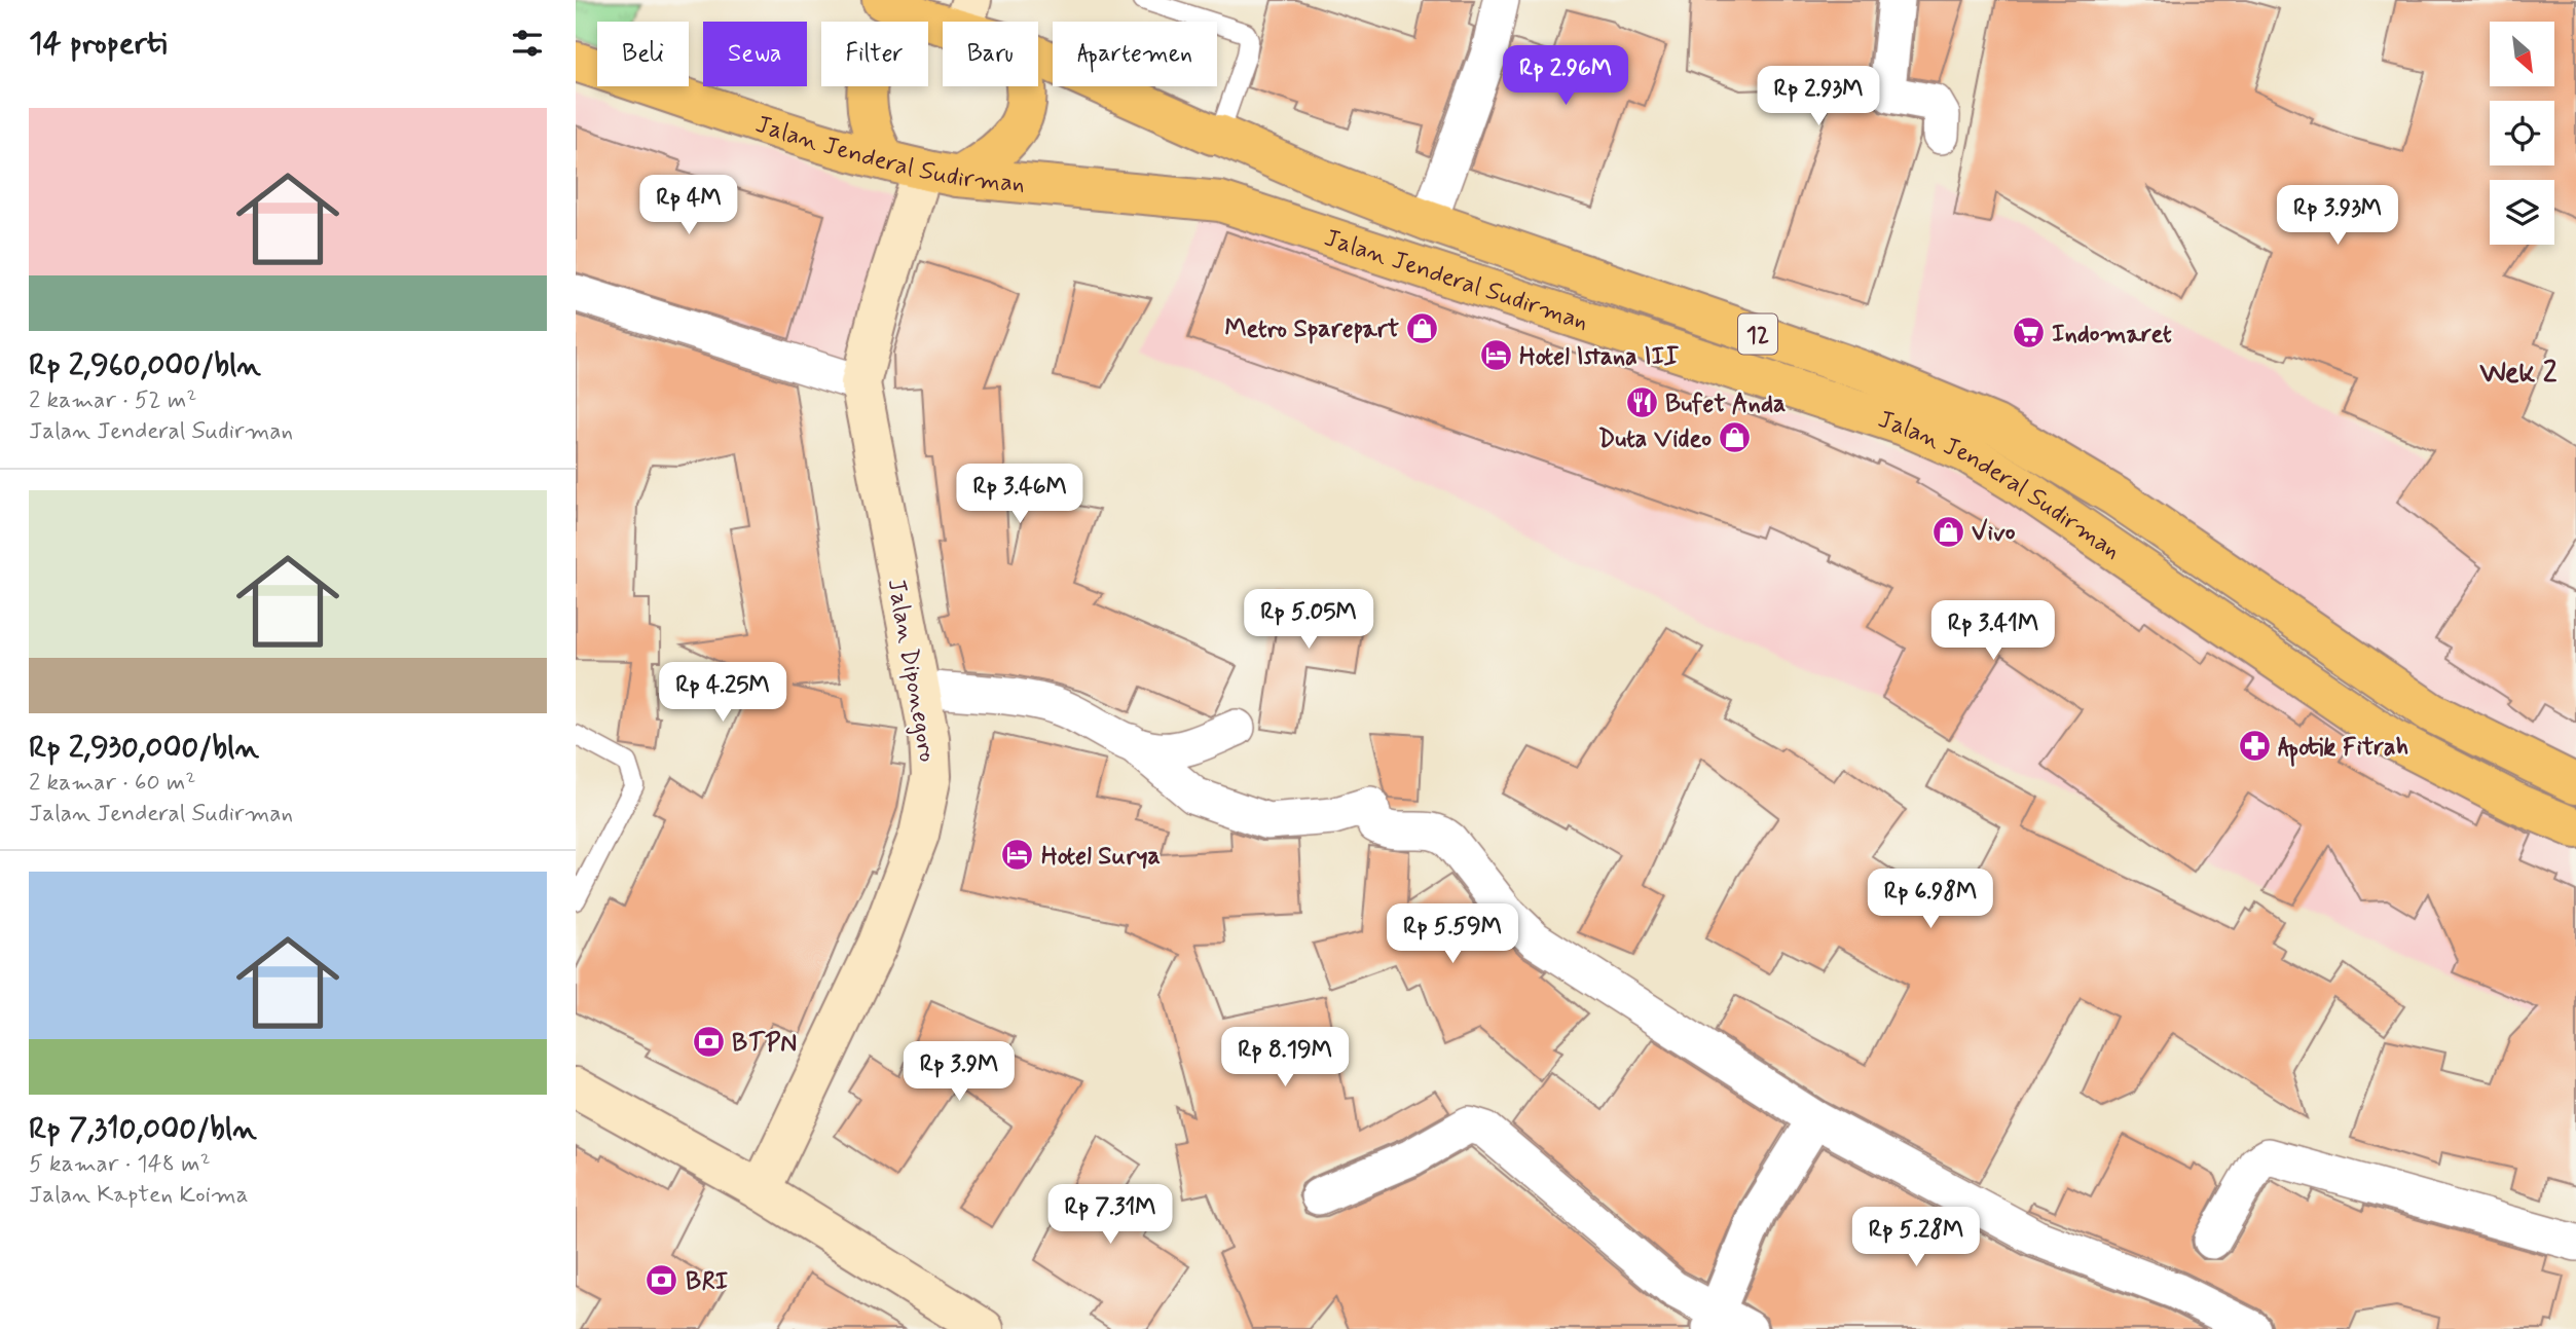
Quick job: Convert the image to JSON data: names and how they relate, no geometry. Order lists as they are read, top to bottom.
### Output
{
  "streets": {
    "highway": ["Jalan Jenderal Sudirman", "12"],
    "street": ["Jalan Diponegoro"]
  },
  "crossings": [
    ["Jalan Jenderal Sudirman", "Jalan Diponegoro"]
  ],
  "districts": ["Wek 2"],
  "places": {
    "shop": ["Metro Sparepart", "Duta Video", "Vivo"],
    "supermarket": ["Indomaret"],
    "hotel": ["Hotel Istana III", "Hotel Surya"],
    "restaurant": ["Bufet Anda"],
    "pharmacy": ["Apotik Fitrah"],
    "bank": ["BTPN", "BRI"]
  },
  "north": "bottom right",
  "page": {
    "heading": "14 properti",
    "chip": [
      "Beli",
      "Sewa",
      "Filter",
      "Baru",
      "Apartemen"
    ],
    "price": [
      "Rp 2.96M",
      "Rp 2.93M",
      "Rp 4M",
      "Rp 3.93M",
      "Rp 3.46M",
      "Rp 5.05M",
      "Rp 3.41M",
      "Rp 4.25M",
      "Rp 6.98M",
      "Rp 5.59M",
      "Rp 8.19M",
      "Rp 3.9M",
      "Rp 7.31M",
      "Rp 5.28M"
    ],
    "list": [
      {
        "name": "Rp 2,960,000/bln",
        "note": "2 kamar · 52 m² · Jalan Jenderal Sudirman"
      },
      {
        "name": "Rp 2,930,000/bln",
        "note": "2 kamar · 60 m² · Jalan Jenderal Sudirman"
      },
      {
        "name": "Rp 7,310,000/bln",
        "note": "5 kamar · 148 m² · Jalan Kapten Koima"
      }
    ]
  }
}
